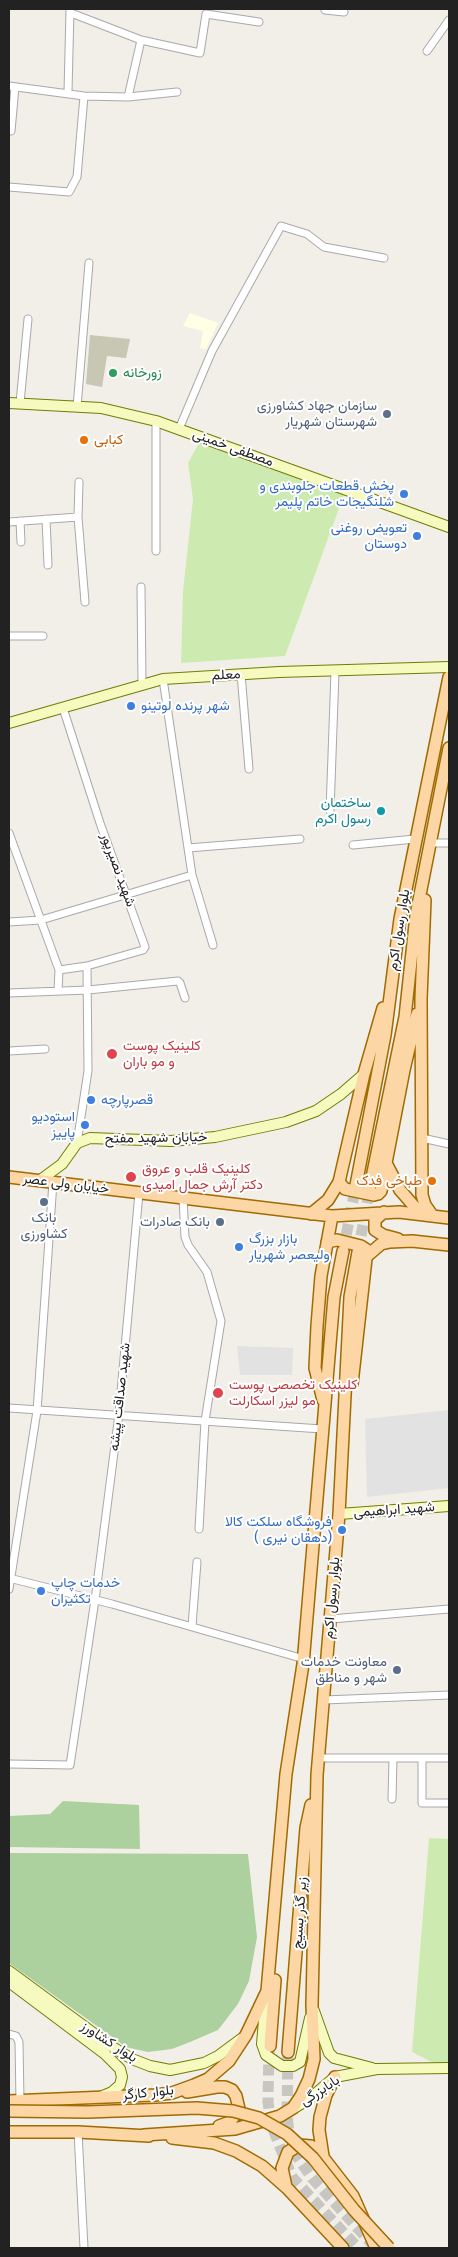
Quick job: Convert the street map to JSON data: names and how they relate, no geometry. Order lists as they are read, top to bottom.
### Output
{
  "streets": {
    "main road": [
      "بلوار رسول اکرم",
      "خیابان ولی عصر",
      "زیر گذر بسیج",
      "بلوار کارگر"
    ],
    "street": [
      "مصطفی خمینی",
      "معلم",
      "شهید نصیرپور",
      "خیابان شهید مفتح",
      "شهید صداقت پیشه",
      "شهید ابراهیمی",
      "بلوار کشاورز",
      "بابابزرگی"
    ]
  },
  "crossings": [
    ["معلم", "شهید نصیرپور"],
    ["بلوار رسول اکرم", "شهید ابراهیمی"],
    ["بلوار رسول اکرم", "زیر گذر بسیج"],
    ["بلوار رسول اکرم", "بابابزرگی"],
    ["بلوار رسول اکرم", "بلوار کارگر"],
    ["خیابان ولی عصر", "شهید صداقت پیشه"],
    ["بلوار کشاورز", "بلوار کارگر"]
  ],
  "places": [
    "زورخانه",
    "سازمان جهاد کشاورزی شهرستان شهریار",
    "کبابی",
    "پخش قطعات جلوبندی و شلنگیجات خاتم پلیمر",
    "تعویض روغنی دوستان",
    "شهر پرنده لوتینو",
    "ساختمان رسول اکرم",
    "کلینیک پوست و مو باران",
    "قصرپارچه",
    "استودیو پاییز",
    "کلینیک قلب و عروق دکتر آرش جمال امیدی",
    "طباخی فدک",
    "بانک کشاورزی",
    "بانک صادرات",
    "بازار بزرگ ولیعصر شهریار",
    "کلینیک تخصصی پوست مو لیزر اسکارلت",
    "فروشگاه سلکت کالا ( دهقان نیری)",
    "خدمات چاپ تکثیران",
    "معاونت خدمات شهر و مناطق"
  ]
}
